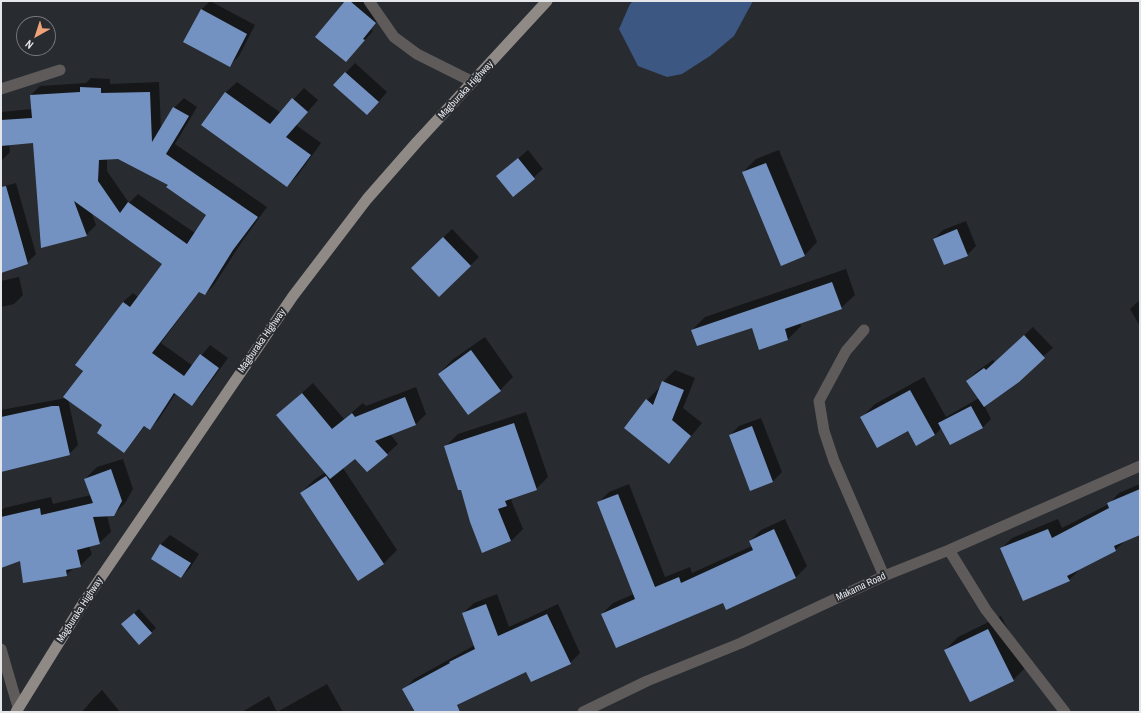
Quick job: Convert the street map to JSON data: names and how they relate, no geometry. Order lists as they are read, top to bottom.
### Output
{
  "streets": {
    "main road": ["Magburaka Highway"],
    "street": ["Makama Road"]
  },
  "north": "bottom left"
}
